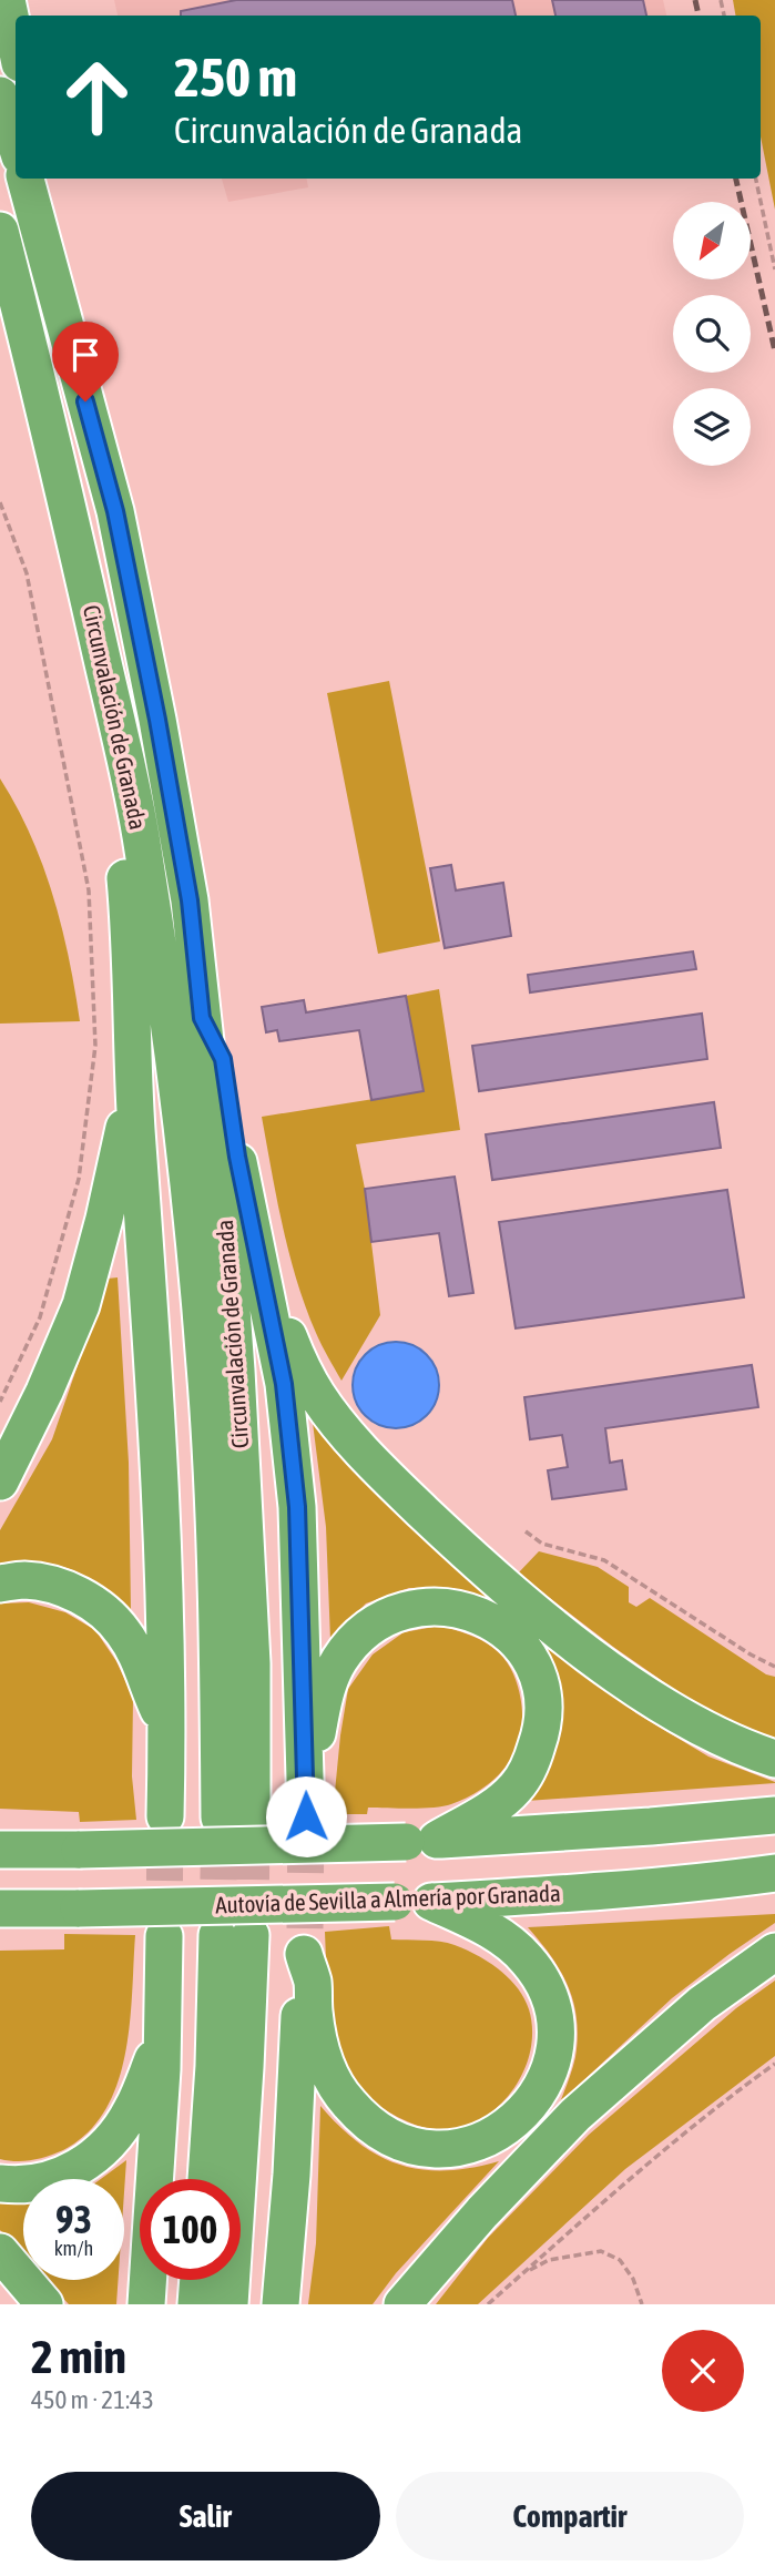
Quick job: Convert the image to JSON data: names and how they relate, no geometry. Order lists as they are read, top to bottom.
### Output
{
  "streets": {
    "highway": ["Circunvalación de Granada", "Autovía de Sevilla a Almería por Granada"]
  },
  "north": "bottom left",
  "page": {
    "turn": ["250 m", "Circunvalación de Granada"],
    "speed": "93 km/h",
    "limit": "100",
    "heading": ["2 min", "450 m · 21:43"],
    "buttons": ["Salir", "Compartir"]
  }
}
